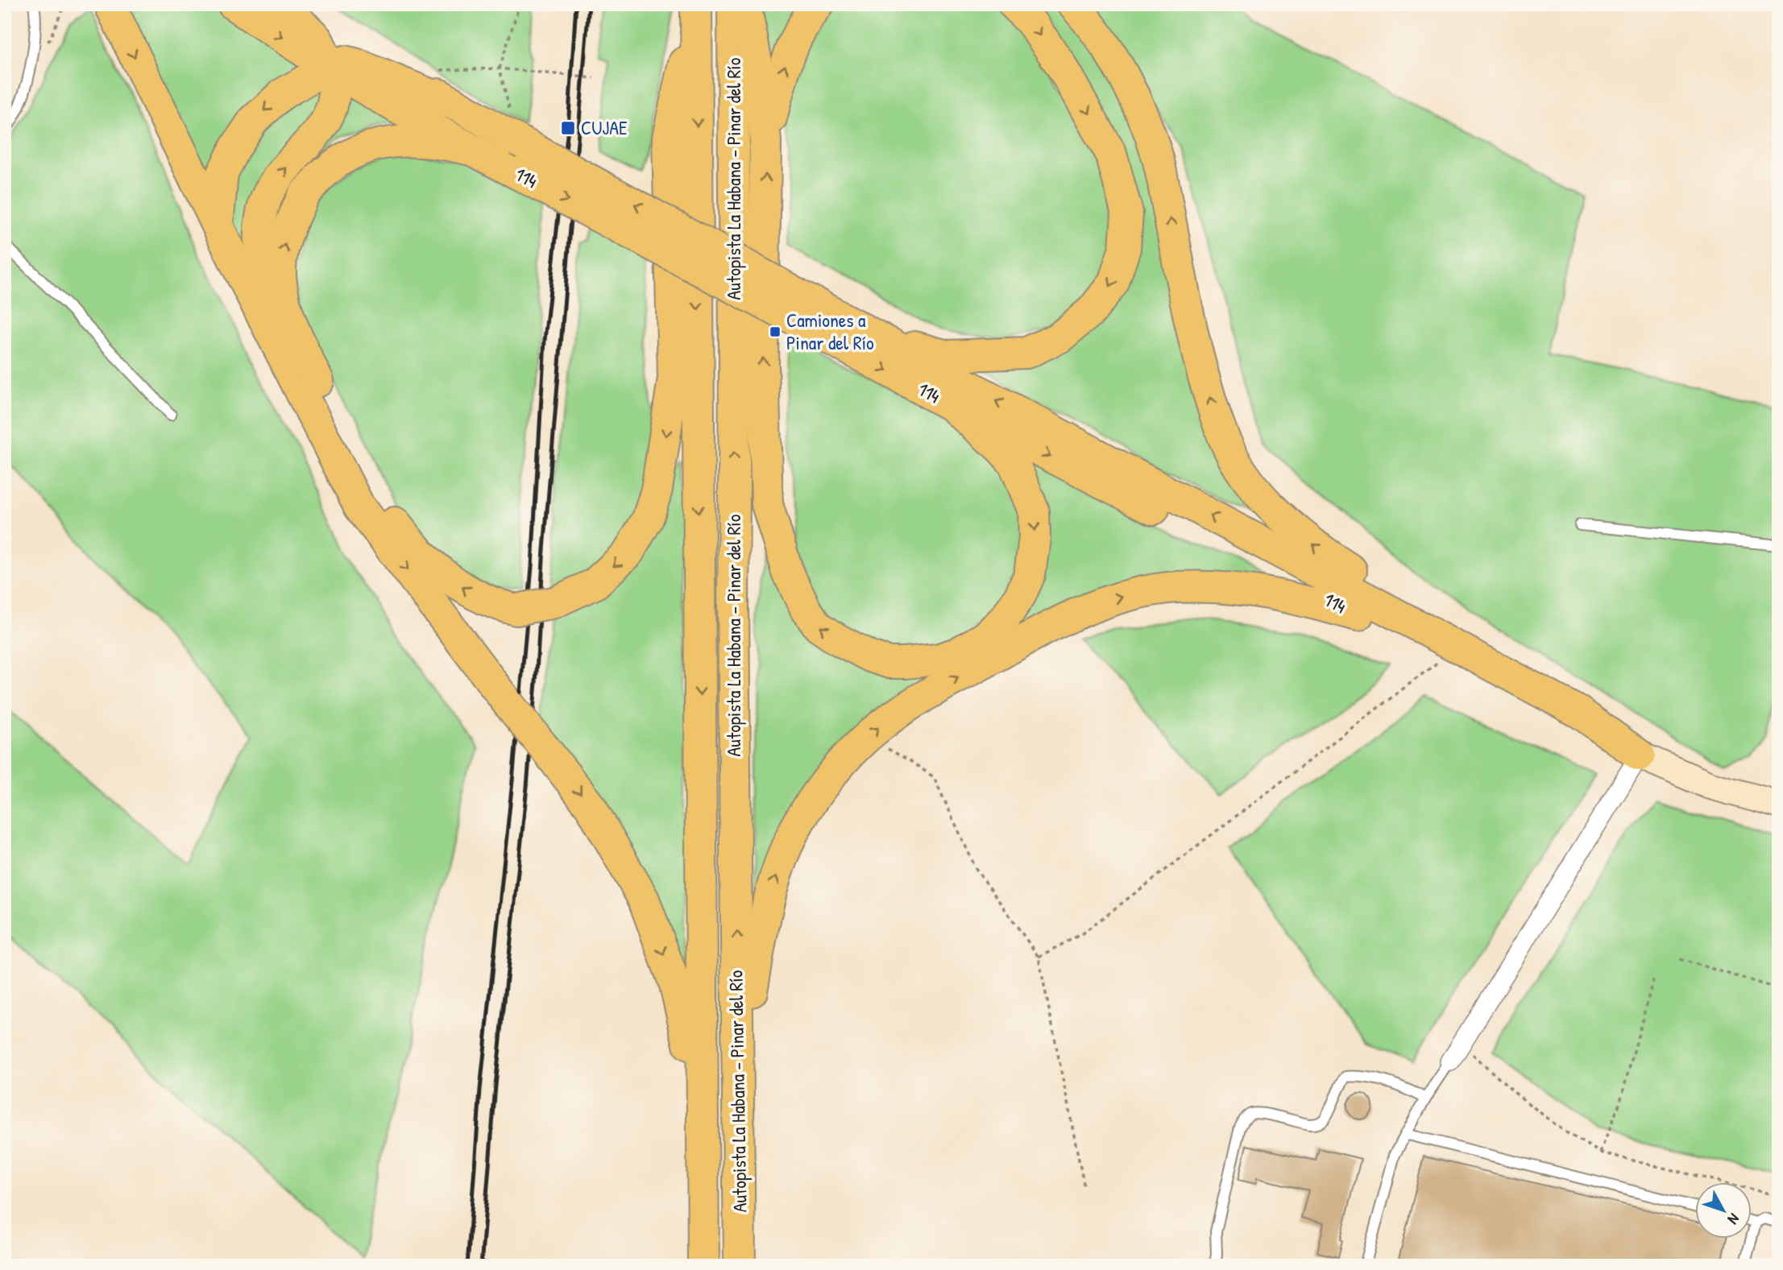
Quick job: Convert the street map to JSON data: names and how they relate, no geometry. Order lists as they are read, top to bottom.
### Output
{
  "streets": {
    "highway": ["114", "Autopista La Habana - Pinar del Río"]
  },
  "places": {
    "transit": ["CUJAE", "Camiones a Pinar del Río"]
  },
  "north": "bottom right"
}
